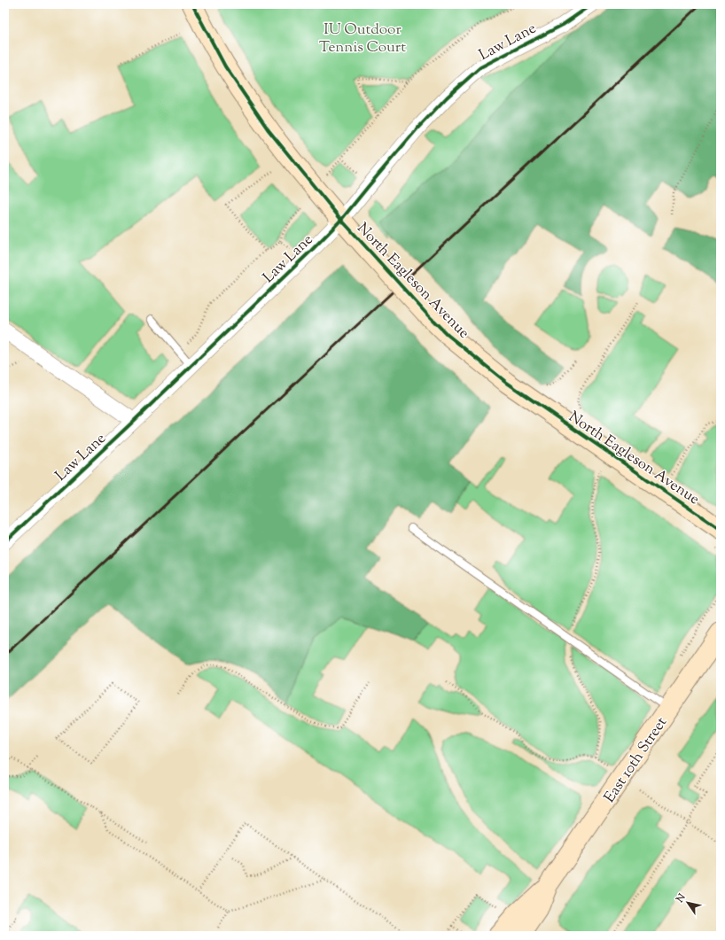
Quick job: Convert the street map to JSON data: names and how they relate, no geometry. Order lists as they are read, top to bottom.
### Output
{
  "streets": {
    "street": ["Law Lane", "North Eagleson Avenue", "East 10th Street"]
  },
  "crossings": [
    ["Law Lane", "North Eagleson Avenue"]
  ],
  "parks": ["IU Outdoor Tennis Court"],
  "north": "top left"
}
